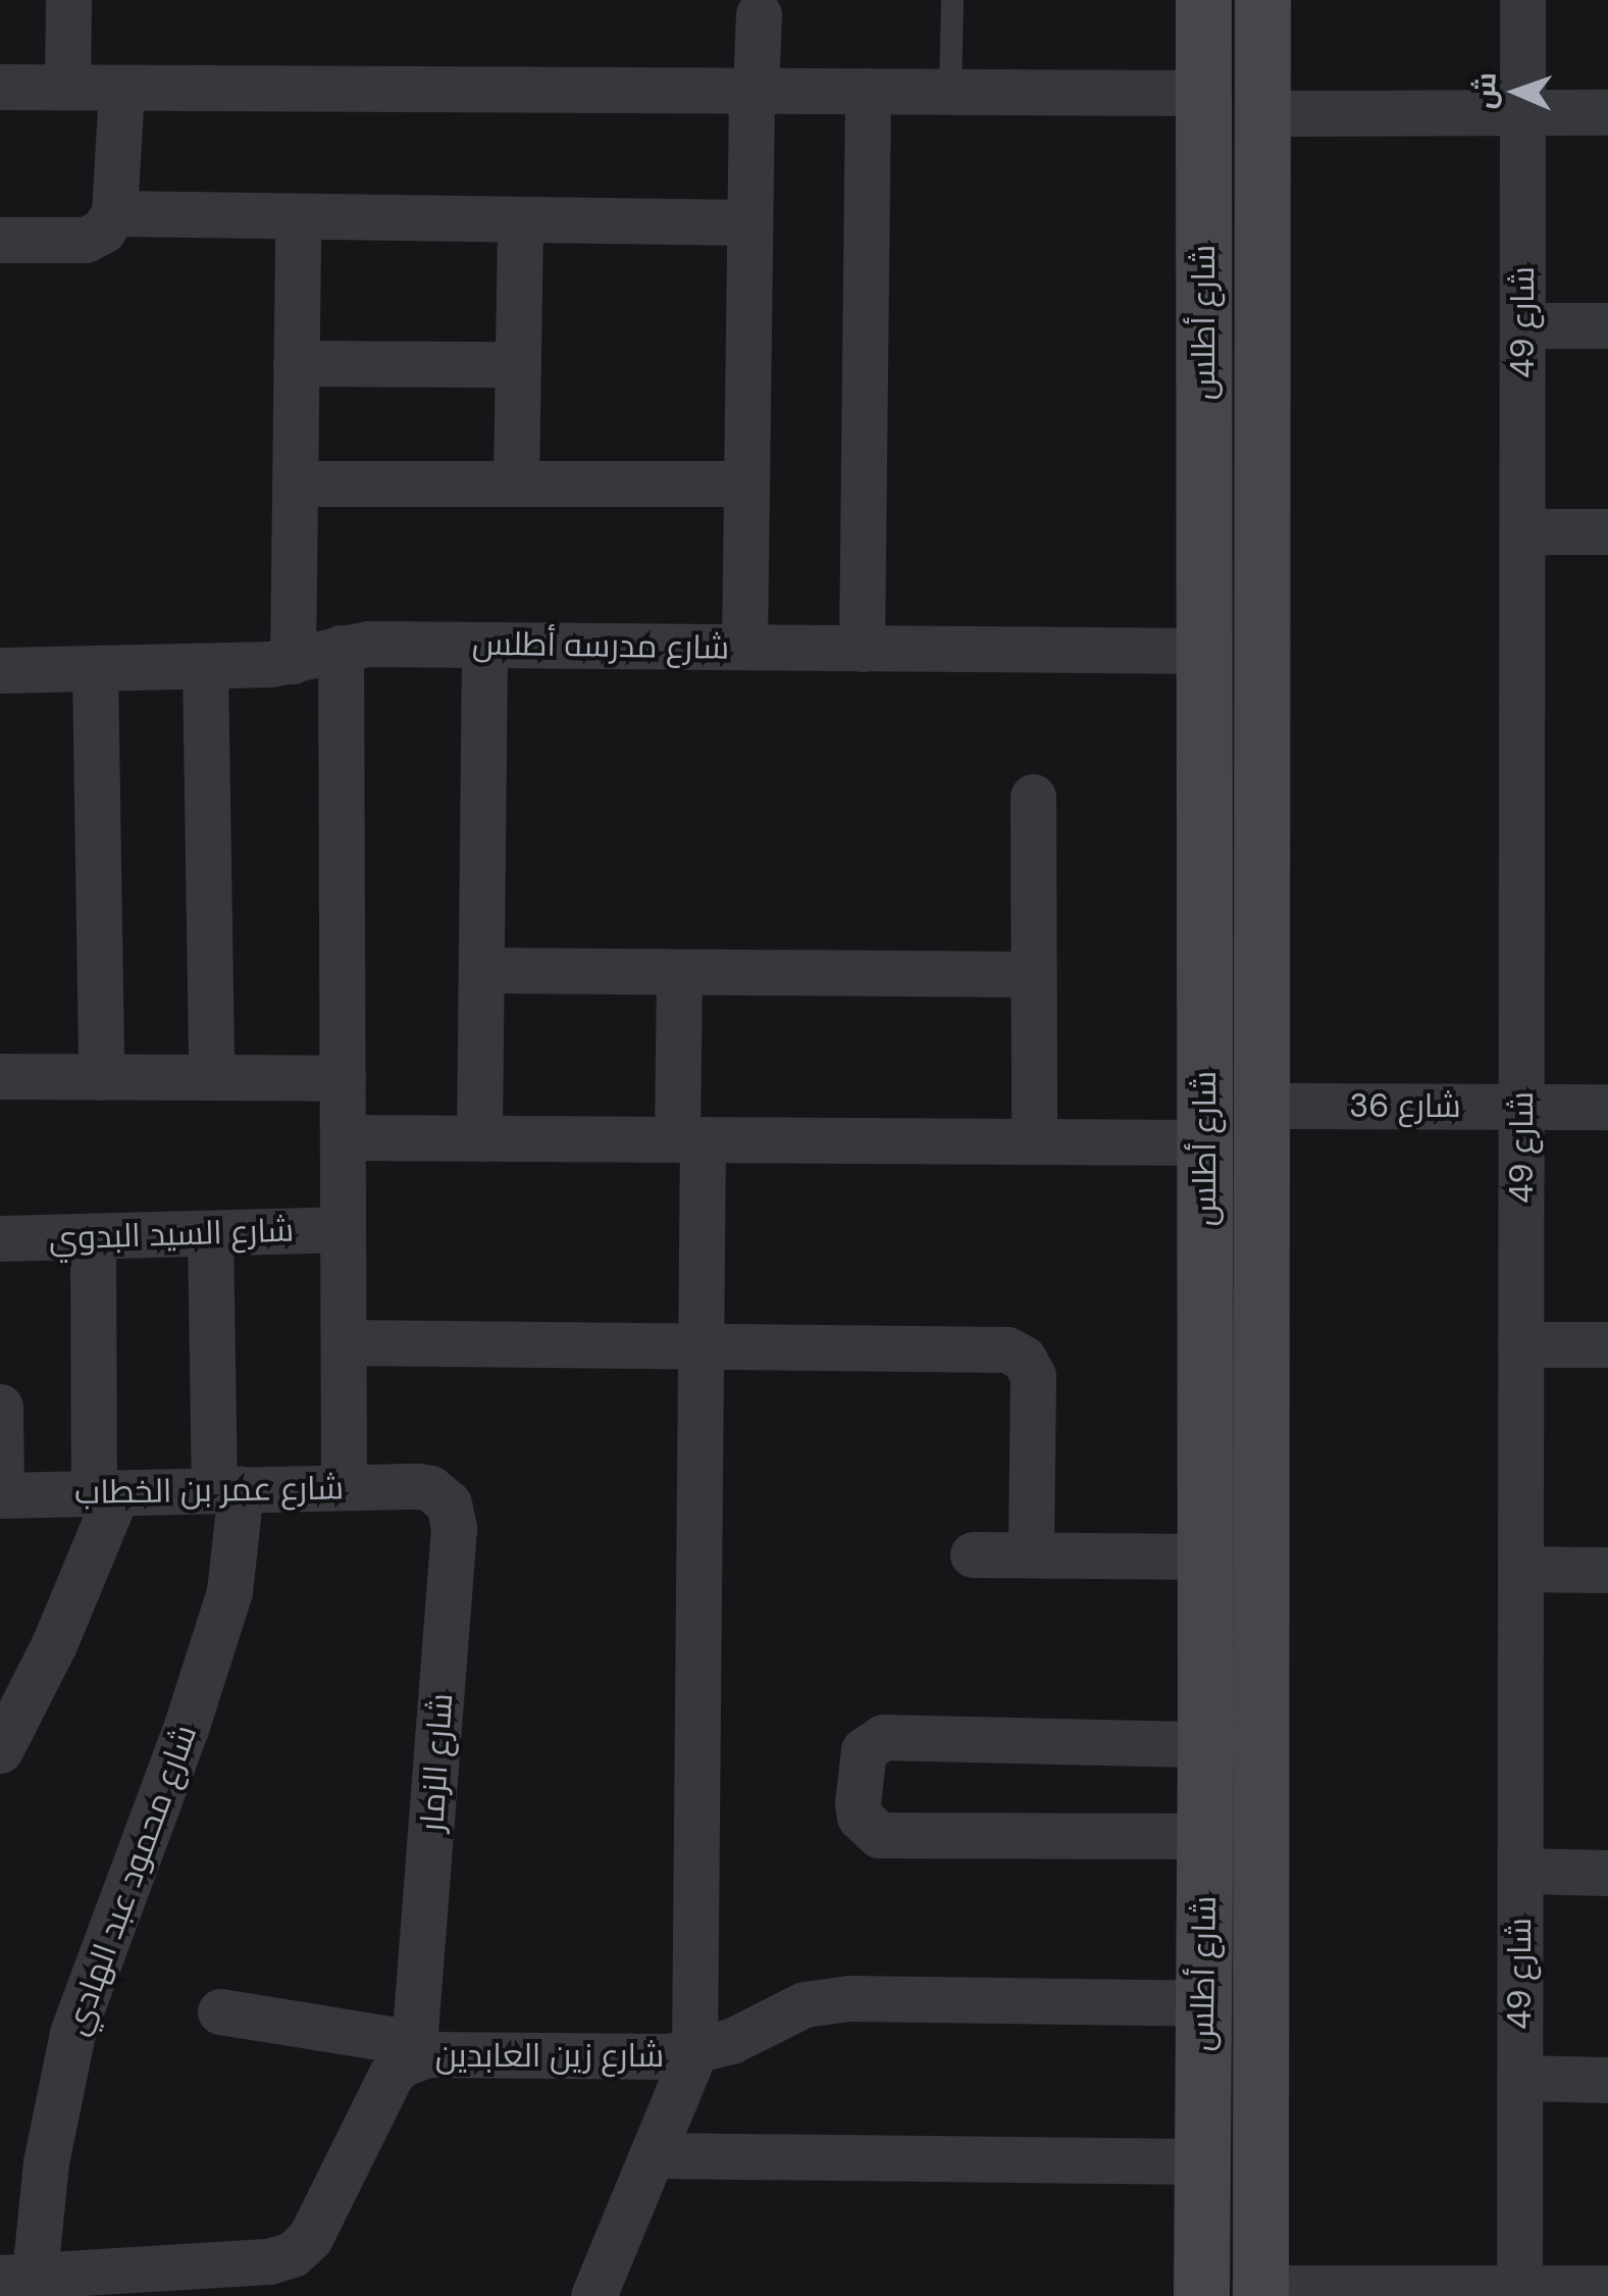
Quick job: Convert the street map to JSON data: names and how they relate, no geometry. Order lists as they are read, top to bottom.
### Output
{
  "streets": {
    "street": [
      "شارع أطلس",
      "شارع 49",
      "شارع مدرسه أطلس",
      "شارع 36",
      "شارع السيد البدوي",
      "شارع عمر بن الخطاب",
      "شارع الزمار",
      "شارع محمود عبد الهادي",
      "شارع زين العابدين"
    ]
  },
  "crossings": [
    ["شارع أطلس", "شارع مدرسه أطلس"],
    ["شارع أطلس", "شارع 36"],
    ["شارع أطلس", "شارع زين العابدين"],
    ["شارع 49", "شارع 36"],
    ["شارع السيد البدوي", "شارع محمود عبد الهادي"],
    ["شارع عمر بن الخطاب", "شارع الزمار"],
    ["شارع عمر بن الخطاب", "شارع محمود عبد الهادي"],
    ["شارع الزمار", "شارع زين العابدين"],
    ["شارع محمود عبد الهادي", "شارع زين العابدين"]
  ],
  "north": "left"
}
